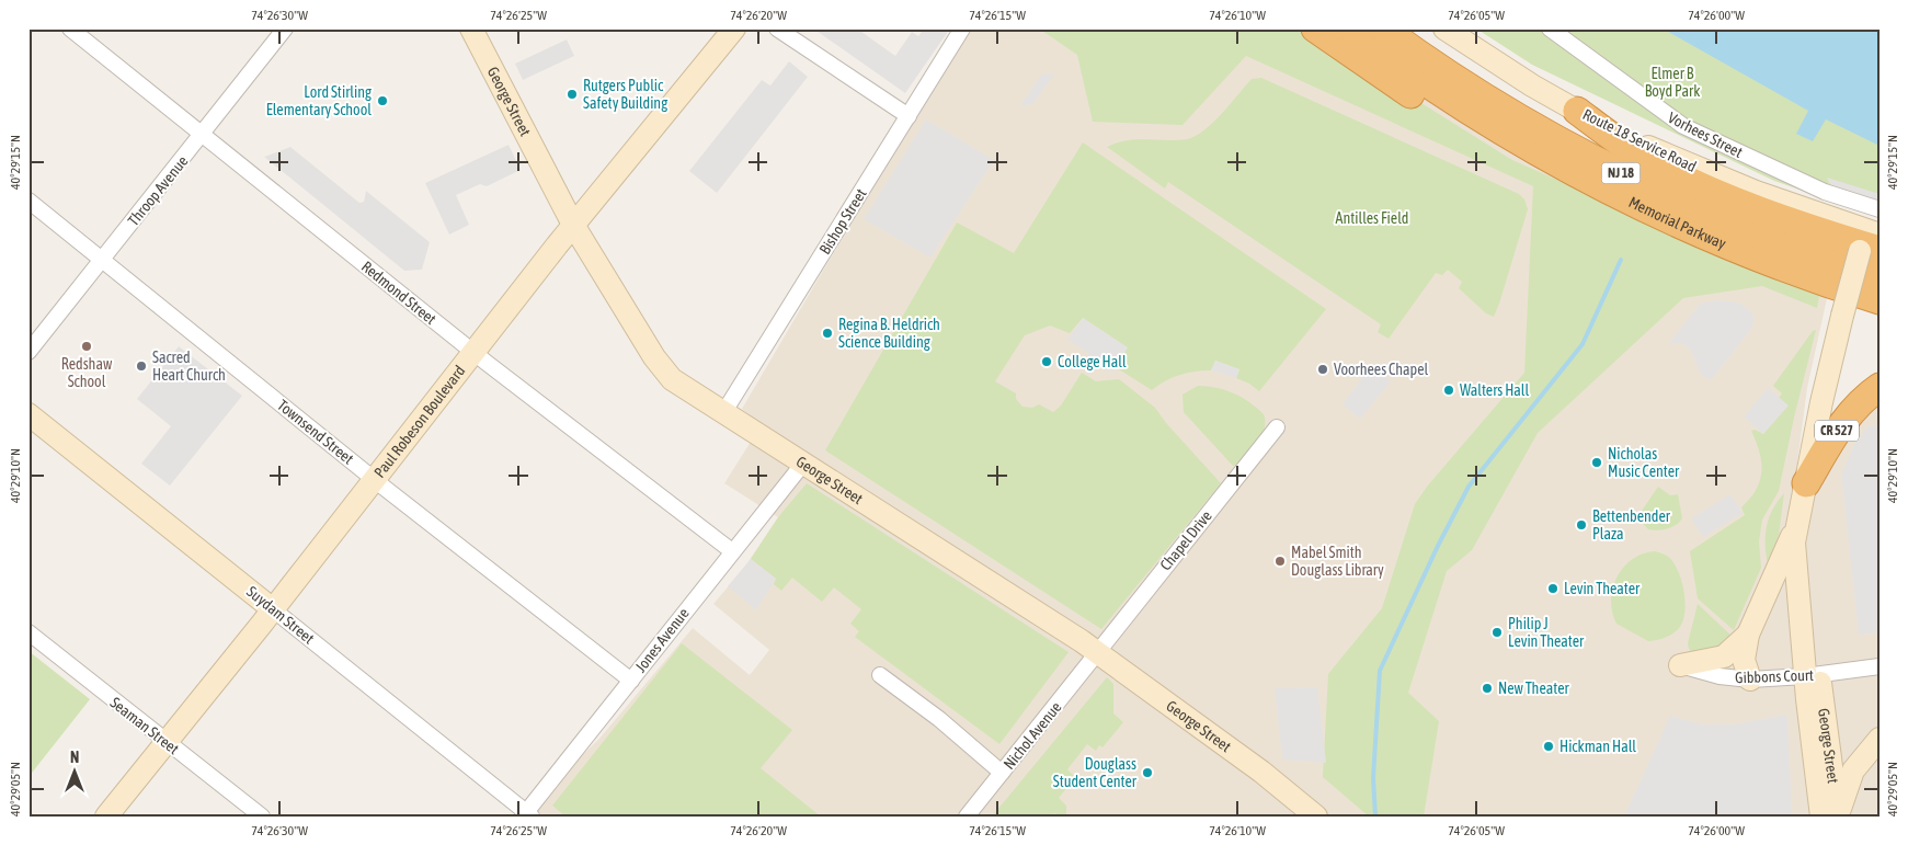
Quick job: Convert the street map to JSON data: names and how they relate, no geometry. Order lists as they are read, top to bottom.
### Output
{
  "streets": {
    "highway": ["NJ 18", "Memorial Parkway", "CR 527"],
    "street": [
      "George Street",
      "Vorhees Street",
      "Route 18 Service Road",
      "Throop Avenue",
      "Bishop Street",
      "Redmond Street",
      "Paul Robeson Boulevard",
      "Townsend Street",
      "Chapel Drive",
      "Suydam Street",
      "Jones Avenue",
      "Gibbons Court",
      "Seaman Street",
      "Nichol Avenue"
    ]
  },
  "crossings": [
    ["George Street", "Bishop Street"],
    ["George Street", "Paul Robeson Boulevard"],
    ["George Street", "Chapel Drive"],
    ["George Street", "Jones Avenue"],
    ["George Street", "Gibbons Court"],
    ["George Street", "Nichol Avenue"],
    ["Throop Avenue", "Redmond Street"],
    ["Throop Avenue", "Townsend Street"],
    ["Redmond Street", "Paul Robeson Boulevard"],
    ["Redmond Street", "Jones Avenue"],
    ["Paul Robeson Boulevard", "Townsend Street"],
    ["Paul Robeson Boulevard", "Suydam Street"],
    ["Paul Robeson Boulevard", "Seaman Street"],
    ["Townsend Street", "Jones Avenue"],
    ["Chapel Drive", "Nichol Avenue"],
    ["Suydam Street", "Jones Avenue"]
  ],
  "parks": ["Elmer B Boyd Park", "Antilles Field"],
  "places": [
    "Rutgers Public Safety Building",
    "Lord Stirling Elementary School",
    "Regina B. Heldrich Science Building",
    "Redshaw School",
    "College Hall",
    "Sacred Heart Church",
    "Voorhees Chapel",
    "Walters Hall",
    "Nicholas Music Center",
    "Bettenbender Plaza",
    "Mabel Smith Douglass Library",
    "Levin Theater",
    "Philip J Levin Theater",
    "New Theater",
    "Hickman Hall",
    "Douglass Student Center"
  ],
  "north": "top",
  "coordinates": [
    "74°26'30\"W",
    "74°26'25\"W",
    "74°26'20\"W",
    "74°26'15\"W",
    "74°26'10\"W",
    "74°26'05\"W",
    "74°26'00\"W",
    "40°29'15\"N",
    "40°29'10\"N",
    "40°29'05\"N"
  ]
}
